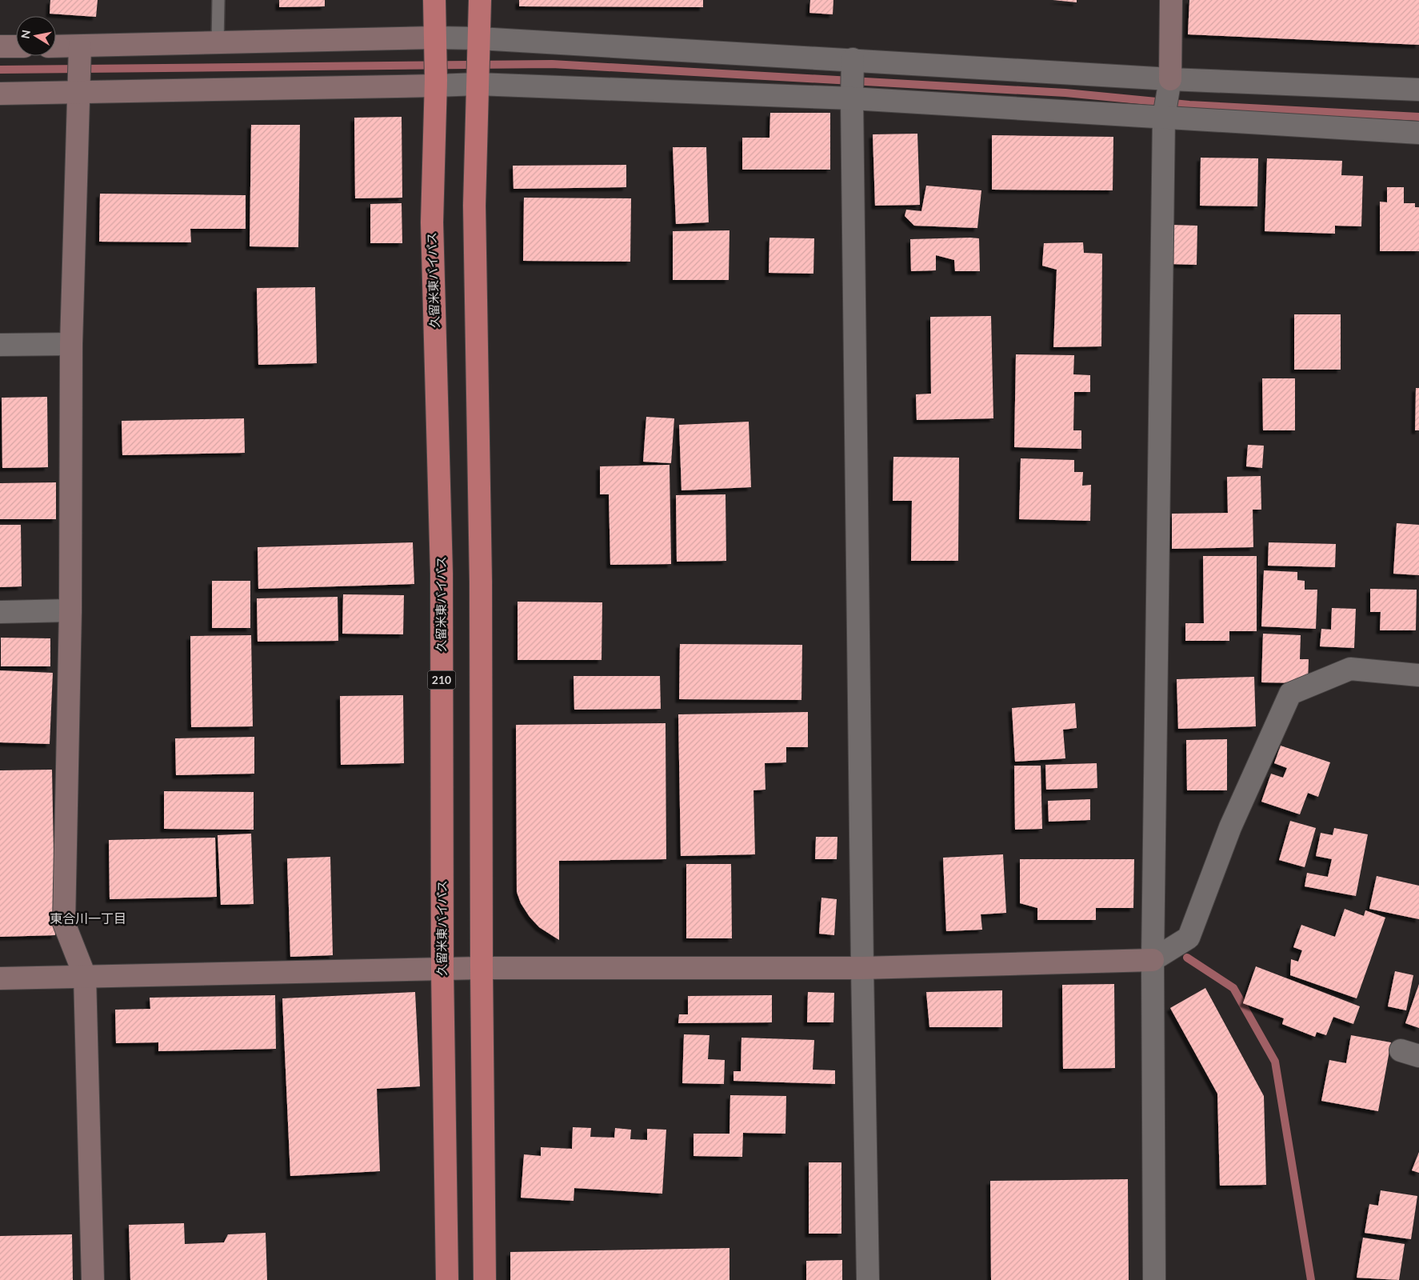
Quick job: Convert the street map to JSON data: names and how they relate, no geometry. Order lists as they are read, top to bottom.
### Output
{
  "streets": {
    "highway": ["久留米東バイパス", "210"]
  },
  "districts": ["東合川一丁目"],
  "north": "left"
}
